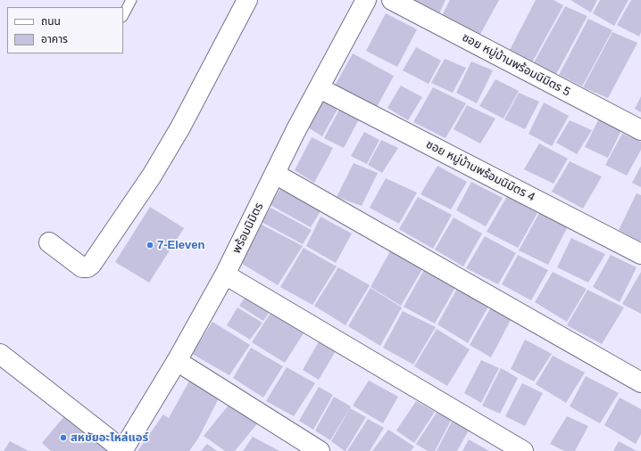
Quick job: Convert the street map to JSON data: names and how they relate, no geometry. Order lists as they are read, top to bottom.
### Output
{
  "streets": {
    "street": ["ซอย หมู่บ้านพร้อมนิมิตร 5", "ซอย หมู่บ้านพร้อมนิมิตร 4", "พร้อมนิมิตร"]
  },
  "crossings": [
    ["ซอย หมู่บ้านพร้อมนิมิตร 4", "พร้อมนิมิตร"]
  ],
  "places": ["7-Eleven", "สหชัยอะไหล่แอร์"],
  "legend": ["ถนน", "อาคาร"]
}
